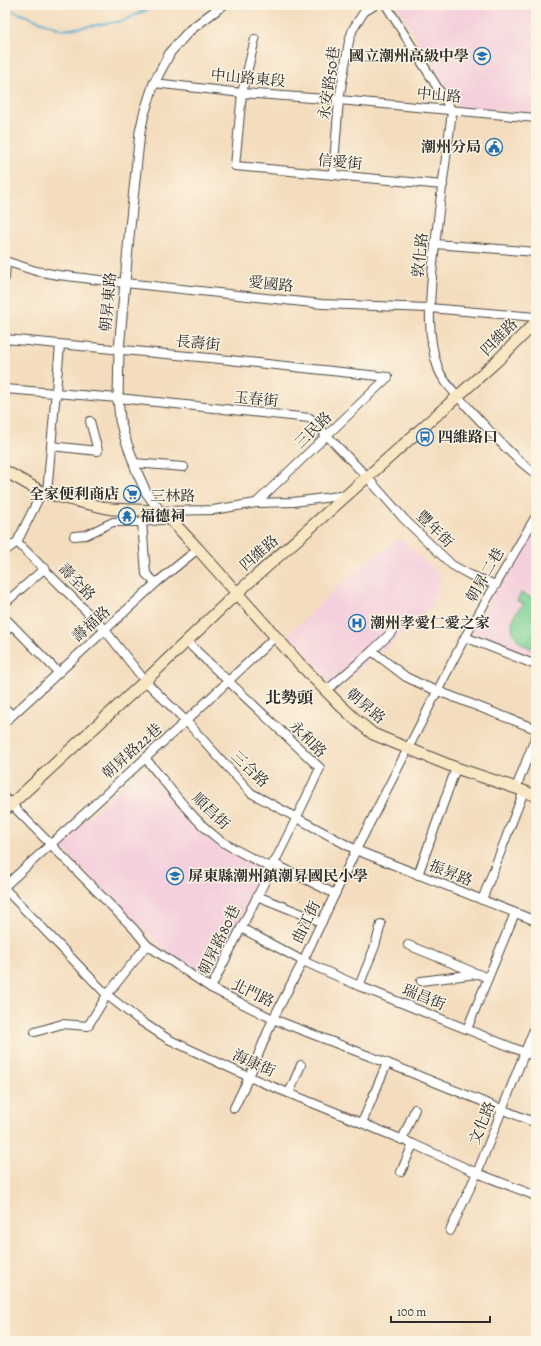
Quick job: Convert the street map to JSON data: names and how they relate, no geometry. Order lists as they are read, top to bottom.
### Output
{
  "streets": {
    "main road": [
      "朝昇東路",
      "四維路",
      "三林路",
      "朝昇路"
    ],
    "street": [
      "中山路東段",
      "永安路50巷",
      "中山路",
      "信愛街",
      "敦化路",
      "愛國路",
      "長壽街",
      "玉春街",
      "三民路",
      "豐年街",
      "朝昇二巷",
      "壽全路",
      "壽福路",
      "永和路",
      "朝昇路22巷",
      "三合路",
      "順昌街",
      "振昇路",
      "曲江街",
      "朝昇路80巷",
      "北門路",
      "瑞昌街",
      "海康街",
      "文化路"
    ]
  },
  "crossings": [
    ["中山路東段", "永安路50巷"],
    ["中山路東段", "中山路"],
    ["中山路東段", "信愛街"],
    ["中山路東段", "朝昇東路"],
    ["永安路50巷", "中山路"],
    ["永安路50巷", "信愛街"],
    ["中山路", "敦化路"],
    ["信愛街", "敦化路"],
    ["敦化路", "愛國路"],
    ["敦化路", "四維路"],
    ["愛國路", "朝昇東路"],
    ["朝昇東路", "四維路"],
    ["朝昇東路", "長壽街"],
    ["朝昇東路", "玉春街"],
    ["朝昇東路", "三林路"],
    ["朝昇東路", "壽福路"],
    ["朝昇東路", "朝昇路"],
    ["四維路", "玉春街"],
    ["四維路", "三林路"],
    ["四維路", "豐年街"],
    ["四維路", "壽全路"],
    ["四維路", "朝昇路"],
    ["四維路", "永和路"],
    ["四維路", "三合路"],
    ["四維路", "北門路"],
    ["長壽街", "三民路"],
    ["玉春街", "三民路"],
    ["玉春街", "豐年街"],
    ["三民路", "三林路"],
    ["豐年街", "朝昇二巷"],
    ["朝昇二巷", "朝昇路"],
    ["朝昇二巷", "曲江街"],
    ["壽全路", "壽福路"],
    ["壽全路", "三合路"],
    ["朝昇路", "朝昇路22巷"],
    ["朝昇路", "曲江街"],
    ["永和路", "朝昇路22巷"],
    ["永和路", "三合路"],
    ["永和路", "朝昇路80巷"],
    ["朝昇路22巷", "三合路"],
    ["朝昇路22巷", "順昌街"],
    ["朝昇路22巷", "北門路"],
    ["朝昇路22巷", "海康街"],
    ["三合路", "振昇路"],
    ["三合路", "曲江街"],
    ["三合路", "朝昇路80巷"],
    ["順昌街", "曲江街"],
    ["順昌街", "朝昇路80巷"],
    ["振昇路", "曲江街"],
    ["曲江街", "北門路"],
    ["曲江街", "瑞昌街"],
    ["曲江街", "海康街"],
    ["朝昇路80巷", "北門路"],
    ["朝昇路80巷", "瑞昌街"],
    ["北門路", "文化路"],
    ["瑞昌街", "文化路"],
    ["海康街", "文化路"]
  ],
  "districts": ["北勢頭"],
  "places": {
    "school or university": ["國立潮州高級中學", "屏東縣潮州鎮潮昇國民小學"],
    "public building": ["潮州分局"],
    "bus stop": ["四維路口"],
    "supermarket": ["全家便利商店"],
    "temple": ["福德祠"],
    "hospital": ["潮州孝愛仁愛之家"]
  },
  "scale_bar": "100 m"
}
